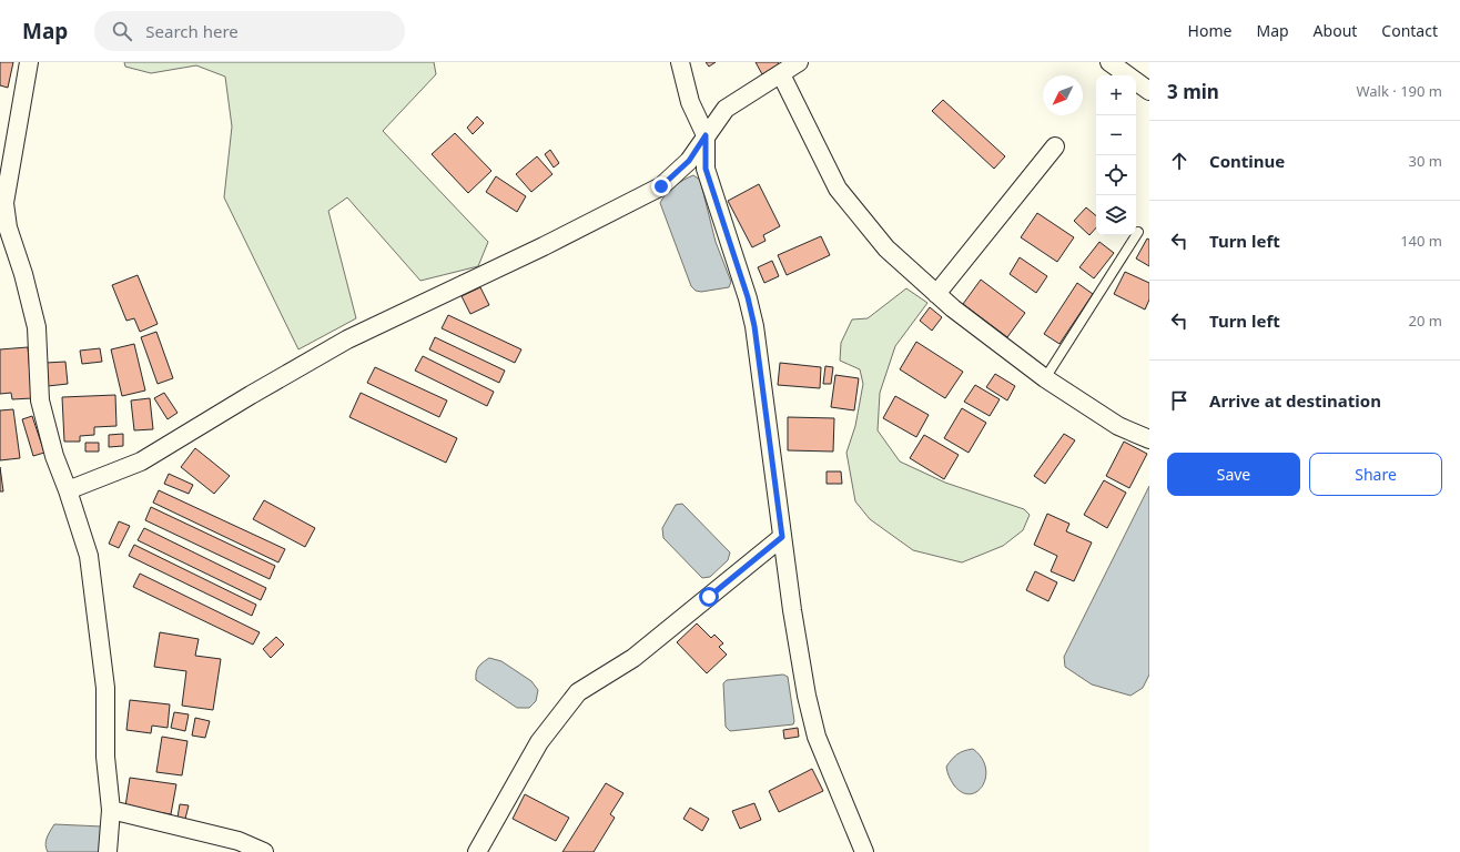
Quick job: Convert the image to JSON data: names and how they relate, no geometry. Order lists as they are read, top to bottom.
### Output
{
  "north": "bottom left",
  "page": {
    "header": "Map",
    "search": "Search here",
    "nav": [
      "Home",
      "Map",
      "About",
      "Contact"
    ],
    "heading": ["3 min", "Walk · 190 m"],
    "map_buttons": ["+", "−"],
    "list": [
      ["Continue", "30 m"],
      ["Turn left", "140 m"],
      ["Turn left", "20 m"],
      "Arrive at destination"
    ],
    "buttons": ["Save", "Share"]
  }
}
